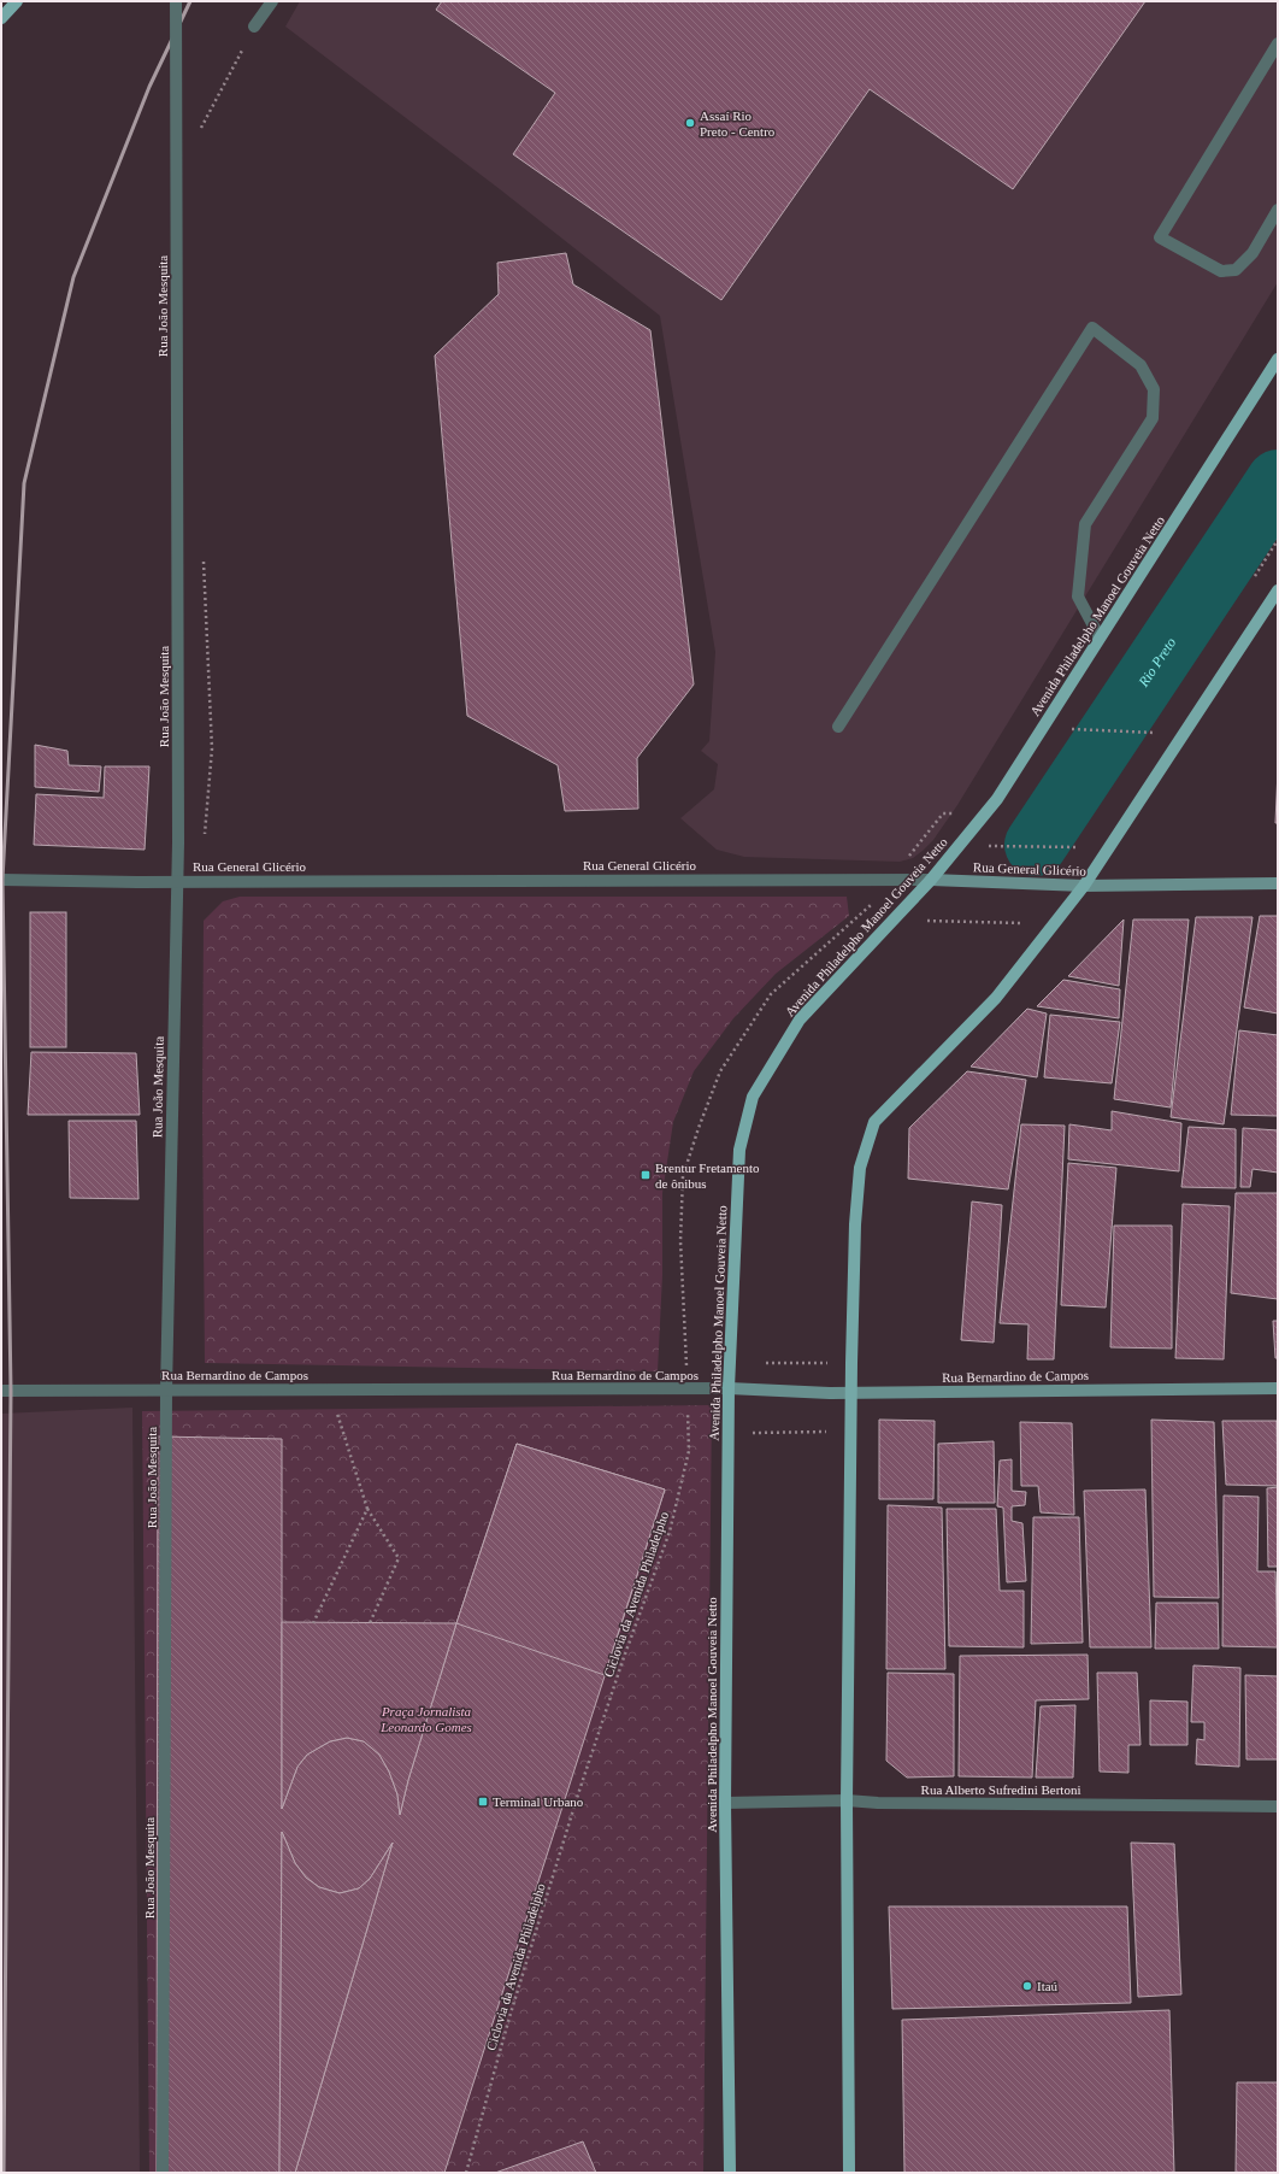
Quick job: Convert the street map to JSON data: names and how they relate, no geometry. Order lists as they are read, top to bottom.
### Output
{
  "streets": {
    "main road": ["Avenida Philadelpho Manoel Gouveia Netto", "Rua General Glicério", "Rua Bernardino de Campos"],
    "street": ["Rua João Mesquita", "Rua Alberto Sufredini Bertoni"],
    "path": ["Ciclovia da Avenida Philadelpho"]
  },
  "crossings": [
    ["Rua João Mesquita", "Rua General Glicério"],
    ["Rua João Mesquita", "Rua Bernardino de Campos"],
    ["Avenida Philadelpho Manoel Gouveia Netto", "Rua General Glicério"],
    ["Avenida Philadelpho Manoel Gouveia Netto", "Rua Bernardino de Campos"],
    ["Avenida Philadelpho Manoel Gouveia Netto", "Ciclovia da Avenida Philadelpho"],
    ["Avenida Philadelpho Manoel Gouveia Netto", "Rua Alberto Sufredini Bertoni"],
    ["Rua General Glicério", "Ciclovia da Avenida Philadelpho"],
    ["Rua Bernardino de Campos", "Ciclovia da Avenida Philadelpho"]
  ],
  "water": ["Rio Preto"],
  "parks": ["Praça Jornalista Leonardo Gomes"],
  "places": {
    "other": ["Assaí Rio Preto - Centro", "Itaú"],
    "transit": ["Brentur Fretamento de ônibus", "Terminal Urbano"]
  }
}
